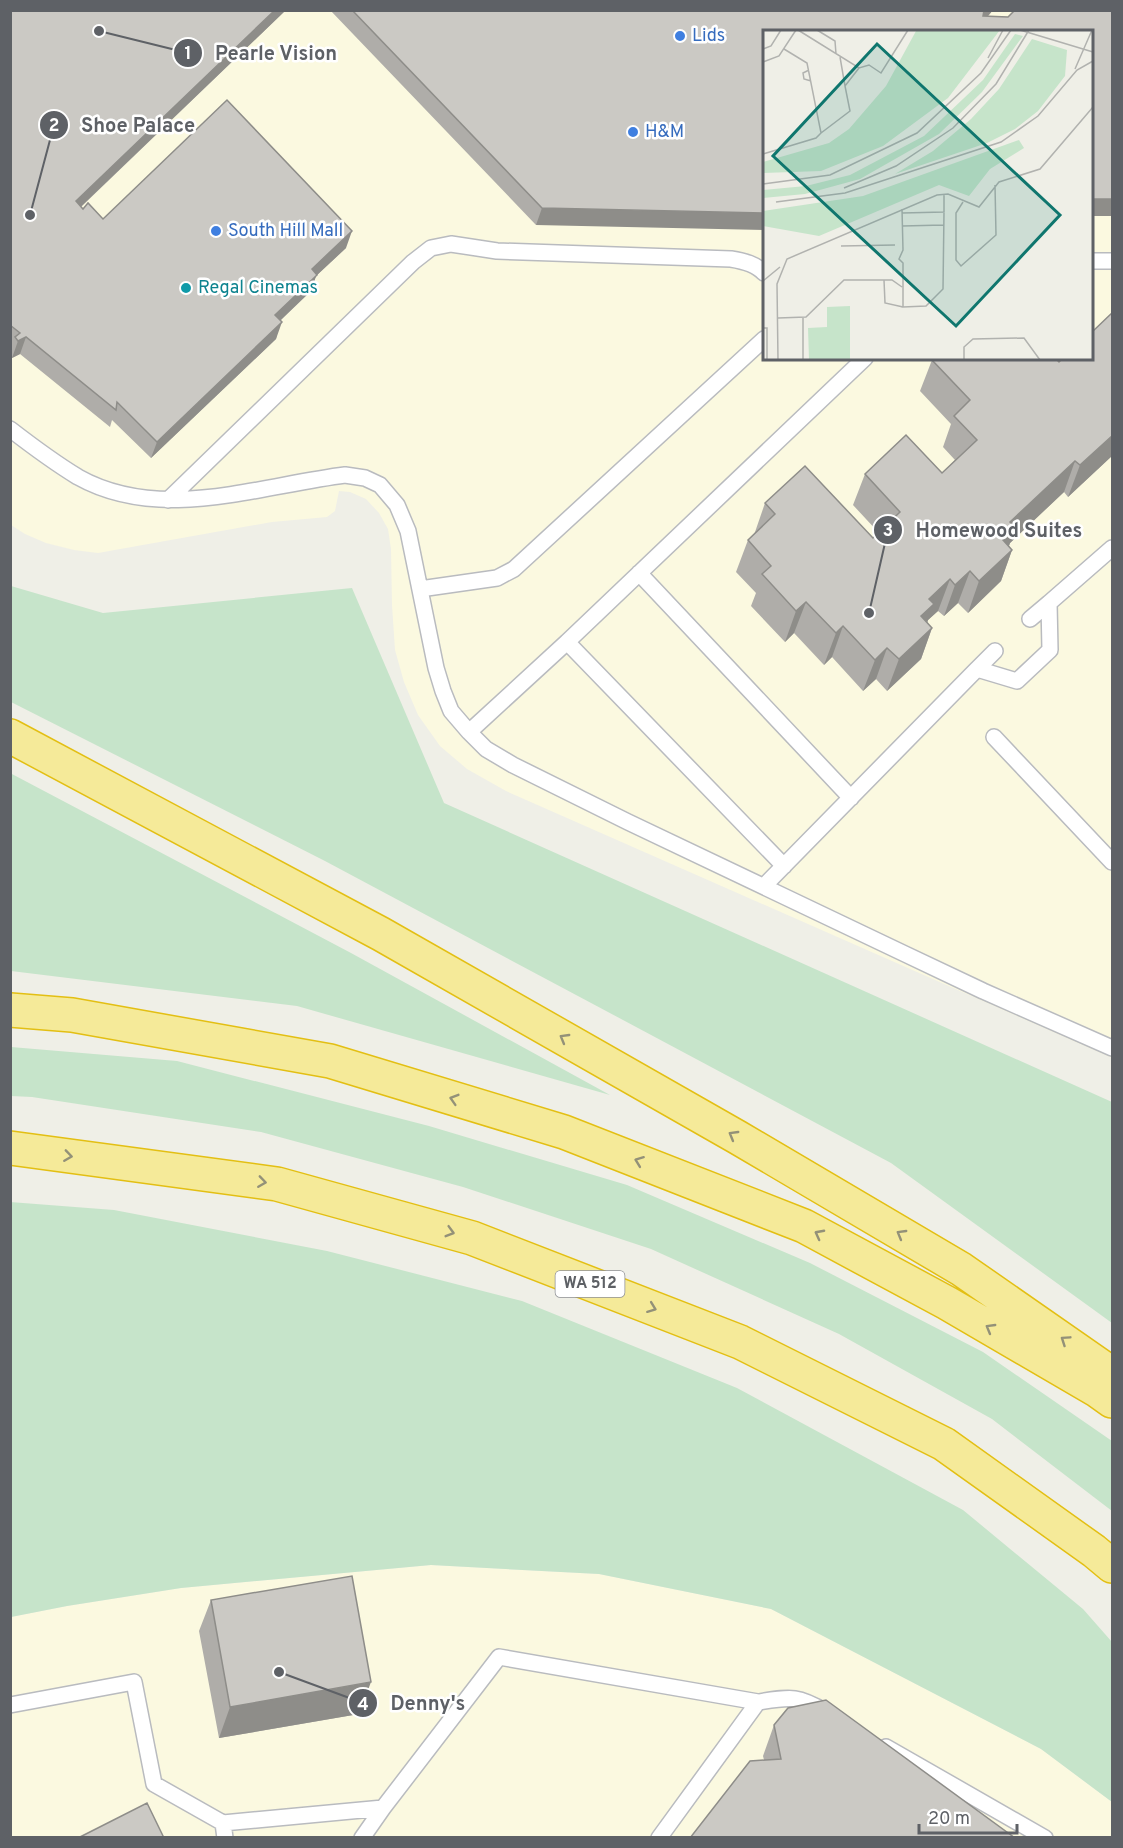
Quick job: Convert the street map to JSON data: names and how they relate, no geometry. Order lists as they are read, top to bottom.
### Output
{
  "streets": {
    "highway": ["WA 512"]
  },
  "places": [
    "Pearle Vision",
    "Lids",
    "H&M",
    "Shoe Palace",
    "South Hill Mall",
    "Regal Cinemas",
    "Homewood Suites",
    "Denny's"
  ],
  "scale_bar": "20 m"
}
